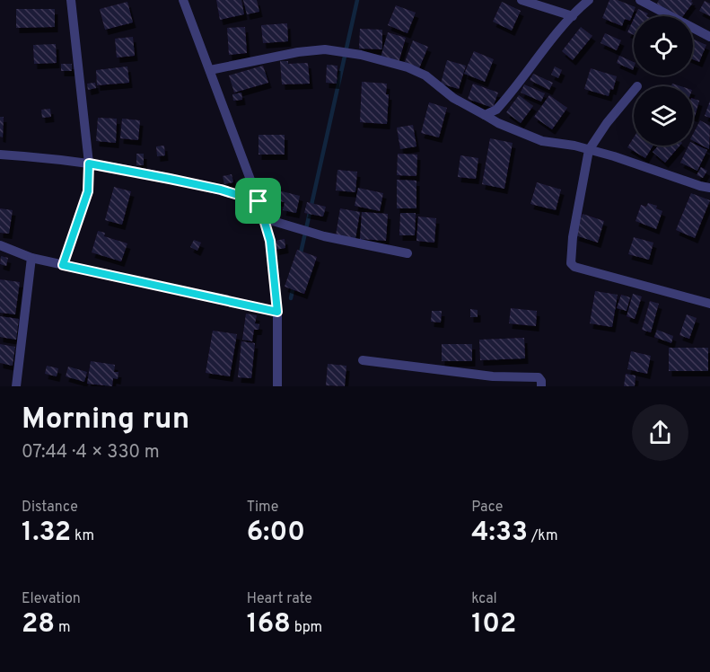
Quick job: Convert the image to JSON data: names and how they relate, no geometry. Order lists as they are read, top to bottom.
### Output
{
  "page": {
    "heading": ["Morning run", "07:44 · 4 × 330 m"],
    "stats": [
      ["Distance", "1.32 km"],
      ["Time", "6:00"],
      ["Pace", "4:33 /km"],
      ["Elevation", "28 m"],
      ["Heart rate", "168 bpm"],
      ["kcal", "102"]
    ]
  }
}
